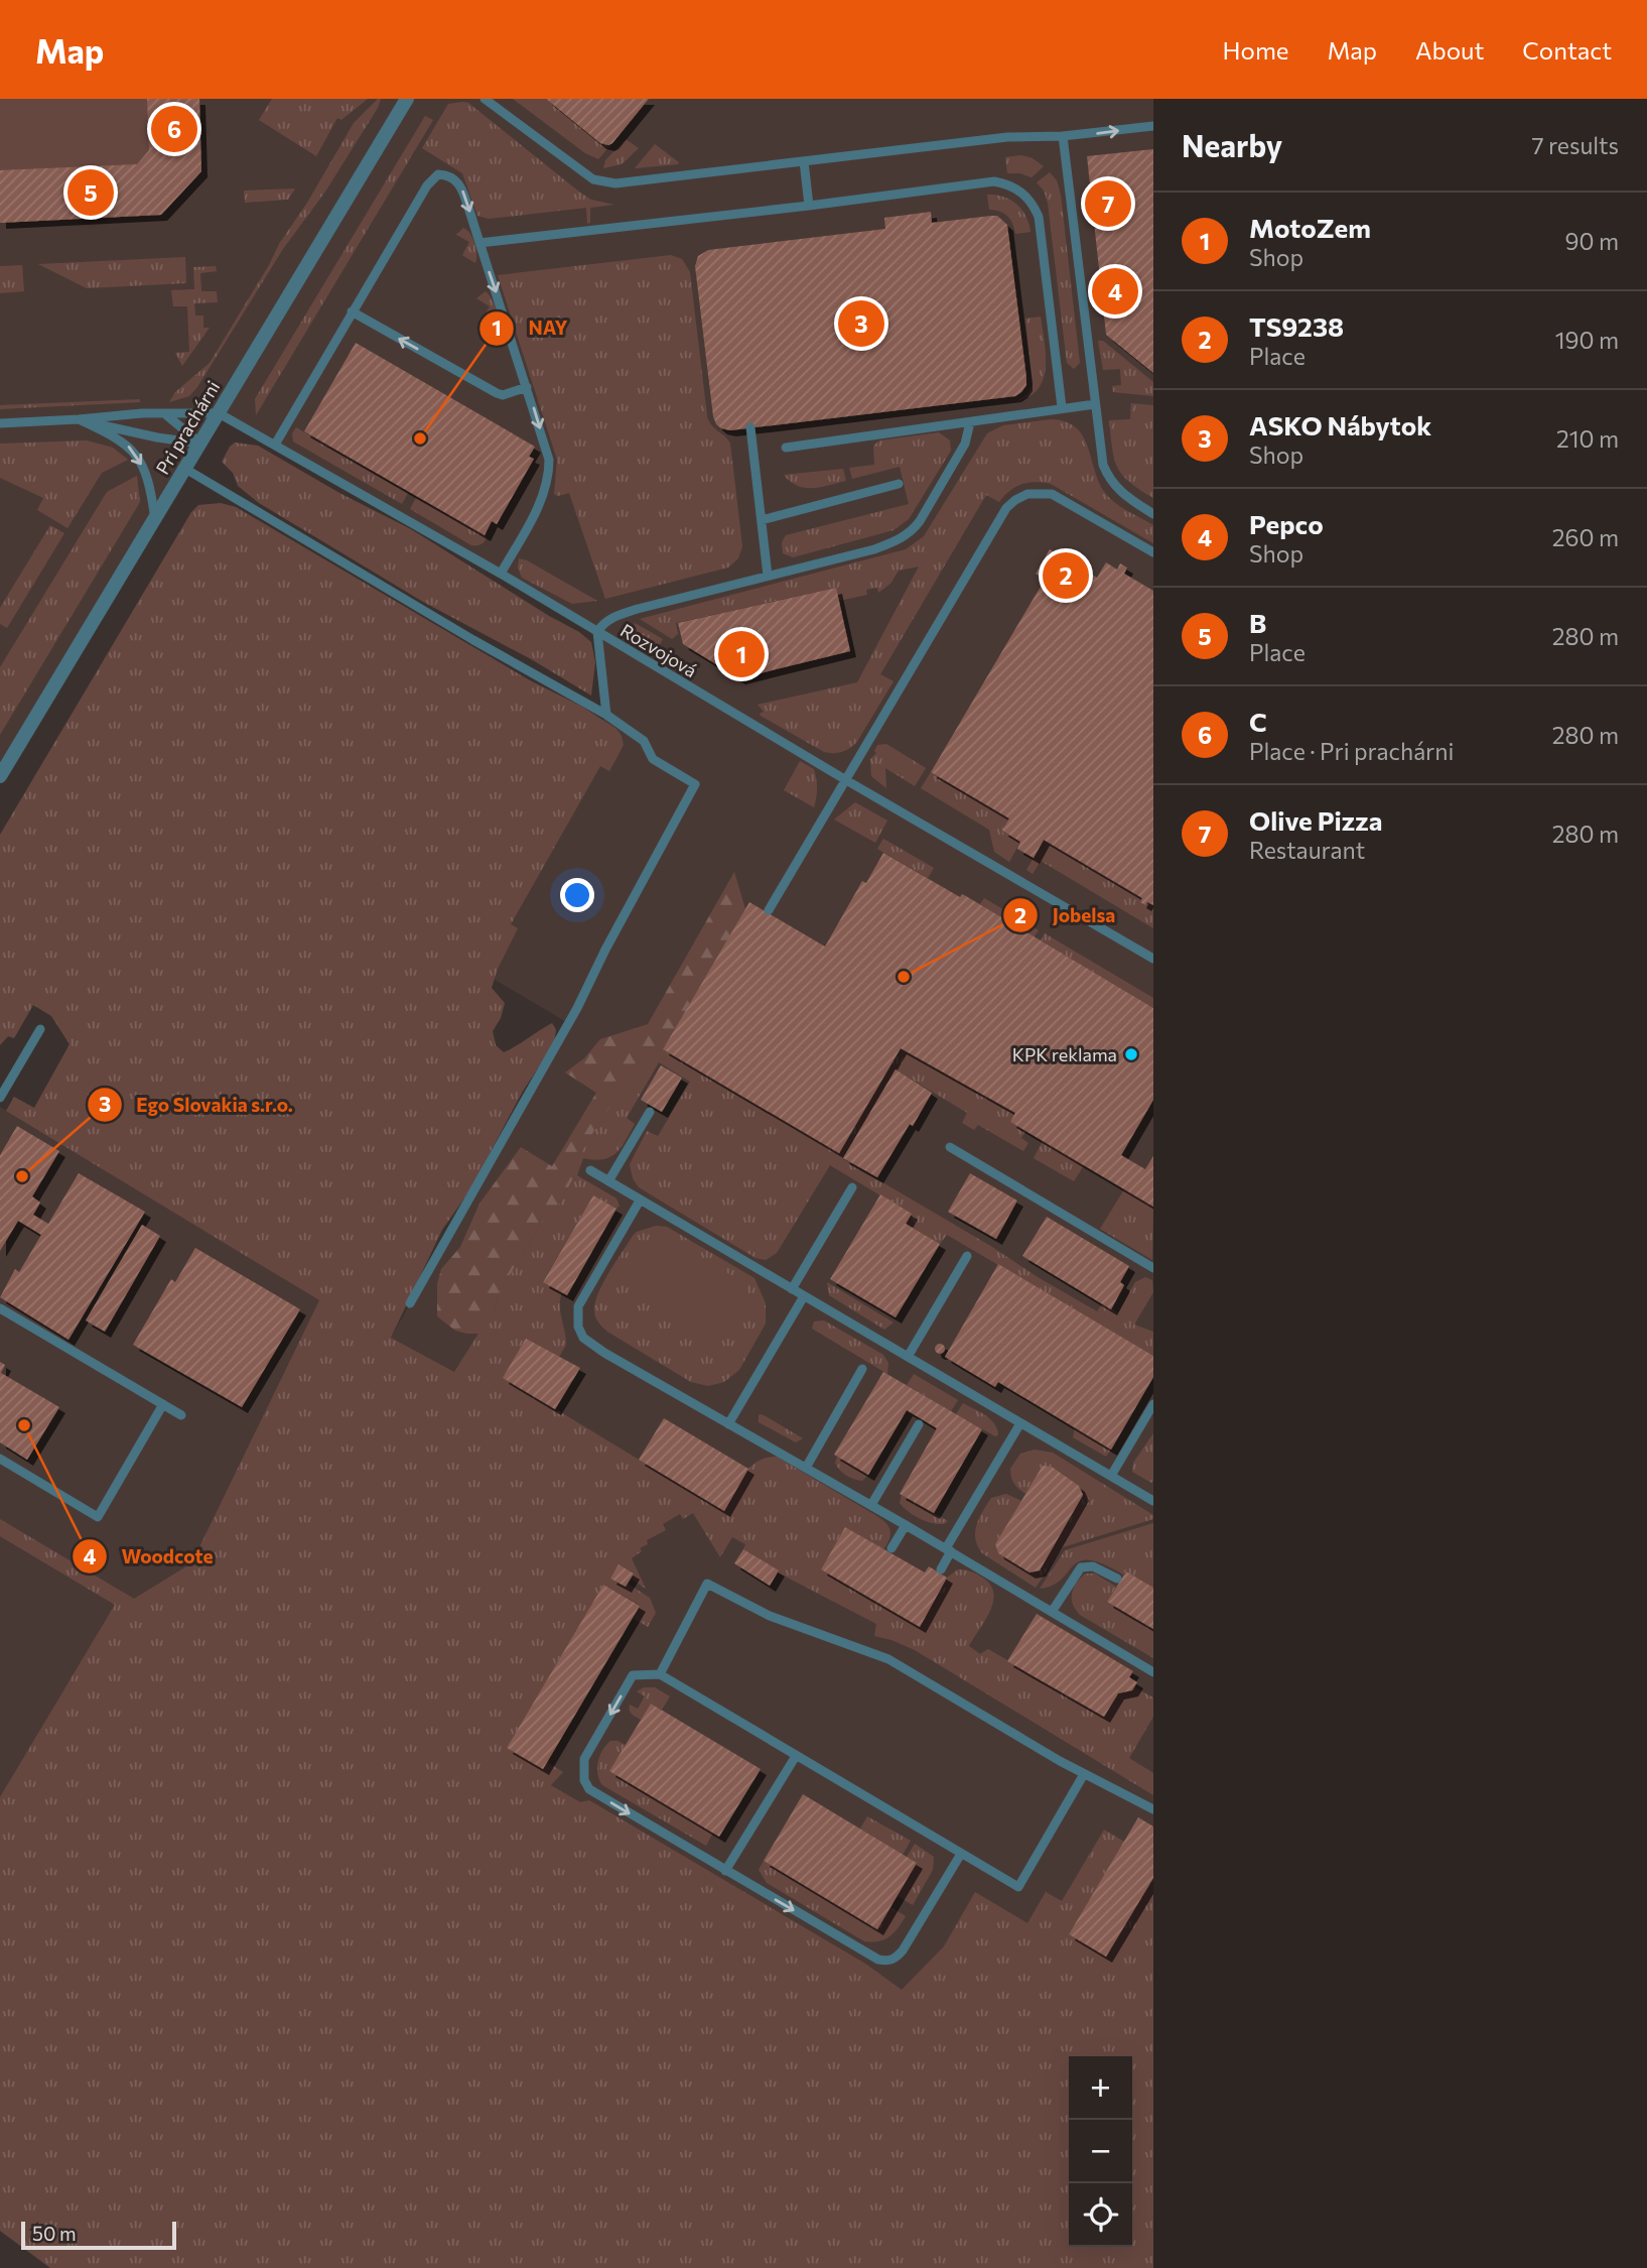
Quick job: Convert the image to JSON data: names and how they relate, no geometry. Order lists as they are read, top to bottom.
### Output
{
  "streets": {
    "street": ["Pri prachárni"],
    "lane": ["Rozvojová"]
  },
  "crossings": [
    ["Pri prachárni", "Rozvojová"]
  ],
  "places": [
    "NAY",
    "Jobelsa",
    "KPK reklama",
    "Ego Slovakia s.r.o.",
    "Woodcote"
  ],
  "scale_bar": "50 m",
  "page": {
    "header": "Map",
    "nav": [
      "Home",
      "Map",
      "About",
      "Contact"
    ],
    "heading": ["Nearby", "7 results"],
    "pins": [
      "6",
      "5",
      "7",
      "4",
      "3",
      "2",
      "1"
    ],
    "list": [
      {
        "mark": "1",
        "name": "MotoZem",
        "note": "Shop",
        "value": "90 m"
      },
      {
        "mark": "2",
        "name": "TS9238",
        "note": "Place",
        "value": "190 m"
      },
      {
        "mark": "3",
        "name": "ASKO Nábytok",
        "note": "Shop",
        "value": "210 m"
      },
      {
        "mark": "4",
        "name": "Pepco",
        "note": "Shop",
        "value": "260 m"
      },
      {
        "mark": "5",
        "name": "B",
        "note": "Place",
        "value": "280 m"
      },
      {
        "mark": "6",
        "name": "C",
        "note": "Place · Pri prachárni",
        "value": "280 m"
      },
      {
        "mark": "7",
        "name": "Olive Pizza",
        "note": "Restaurant",
        "value": "280 m"
      }
    ],
    "map_buttons": ["+", "−"],
    "scale": "50 m"
  }
}
